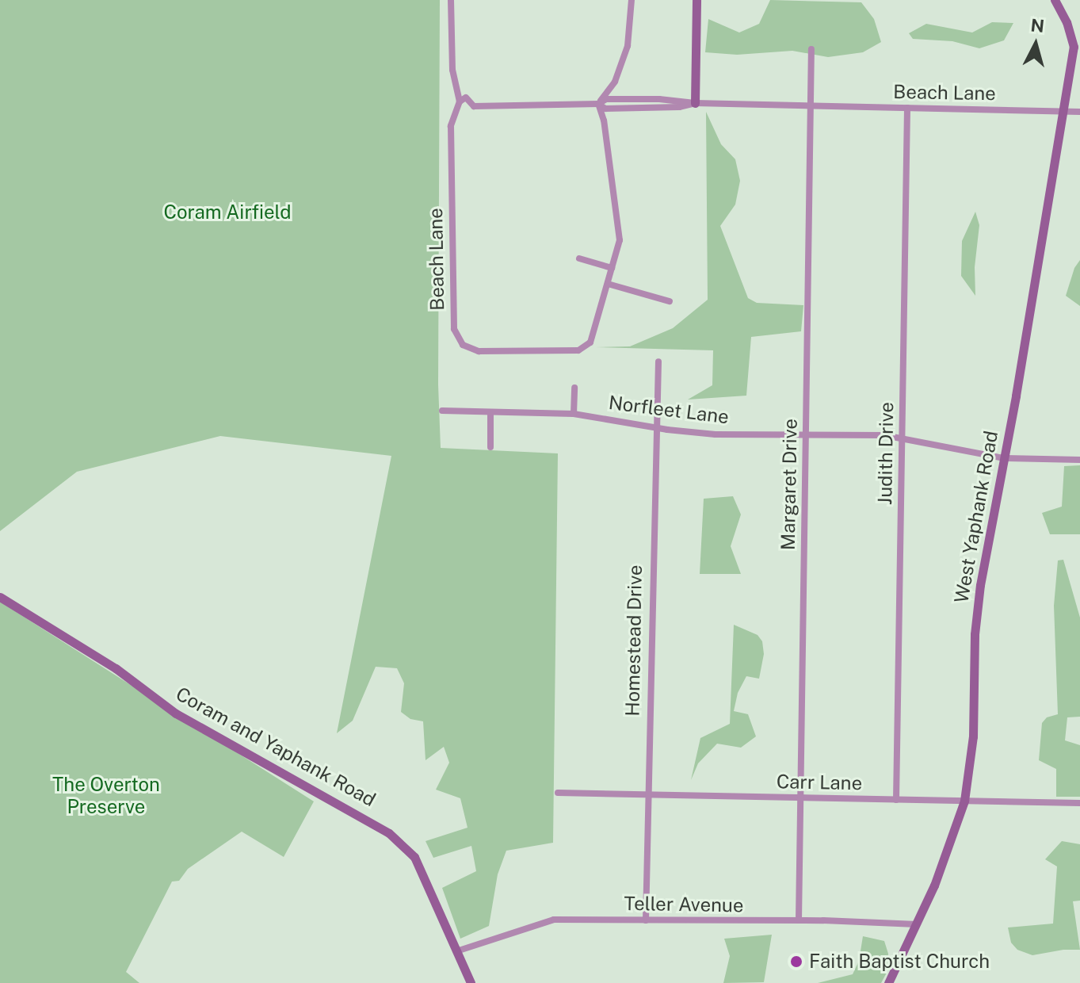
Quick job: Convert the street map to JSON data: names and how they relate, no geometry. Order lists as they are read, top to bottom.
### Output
{
  "streets": {
    "street": [
      "Beach Lane",
      "Norfleet Lane",
      "Judith Drive",
      "Margaret Drive",
      "West Yaphank Road",
      "Homestead Drive",
      "Coram and Yaphank Road",
      "Carr Lane",
      "Teller Avenue"
    ]
  },
  "crossings": [
    ["Beach Lane", "Judith Drive"],
    ["Beach Lane", "Margaret Drive"],
    ["Beach Lane", "West Yaphank Road"],
    ["Norfleet Lane", "Judith Drive"],
    ["Norfleet Lane", "Margaret Drive"],
    ["Norfleet Lane", "West Yaphank Road"],
    ["Norfleet Lane", "Homestead Drive"],
    ["Judith Drive", "Carr Lane"],
    ["Margaret Drive", "Carr Lane"],
    ["Margaret Drive", "Teller Avenue"],
    ["West Yaphank Road", "Carr Lane"],
    ["West Yaphank Road", "Teller Avenue"],
    ["Homestead Drive", "Carr Lane"],
    ["Homestead Drive", "Teller Avenue"],
    ["Coram and Yaphank Road", "Teller Avenue"]
  ],
  "parks": ["Coram Airfield", "The Overton Preserve"],
  "places": ["Faith Baptist Church"],
  "north": "top"
}
